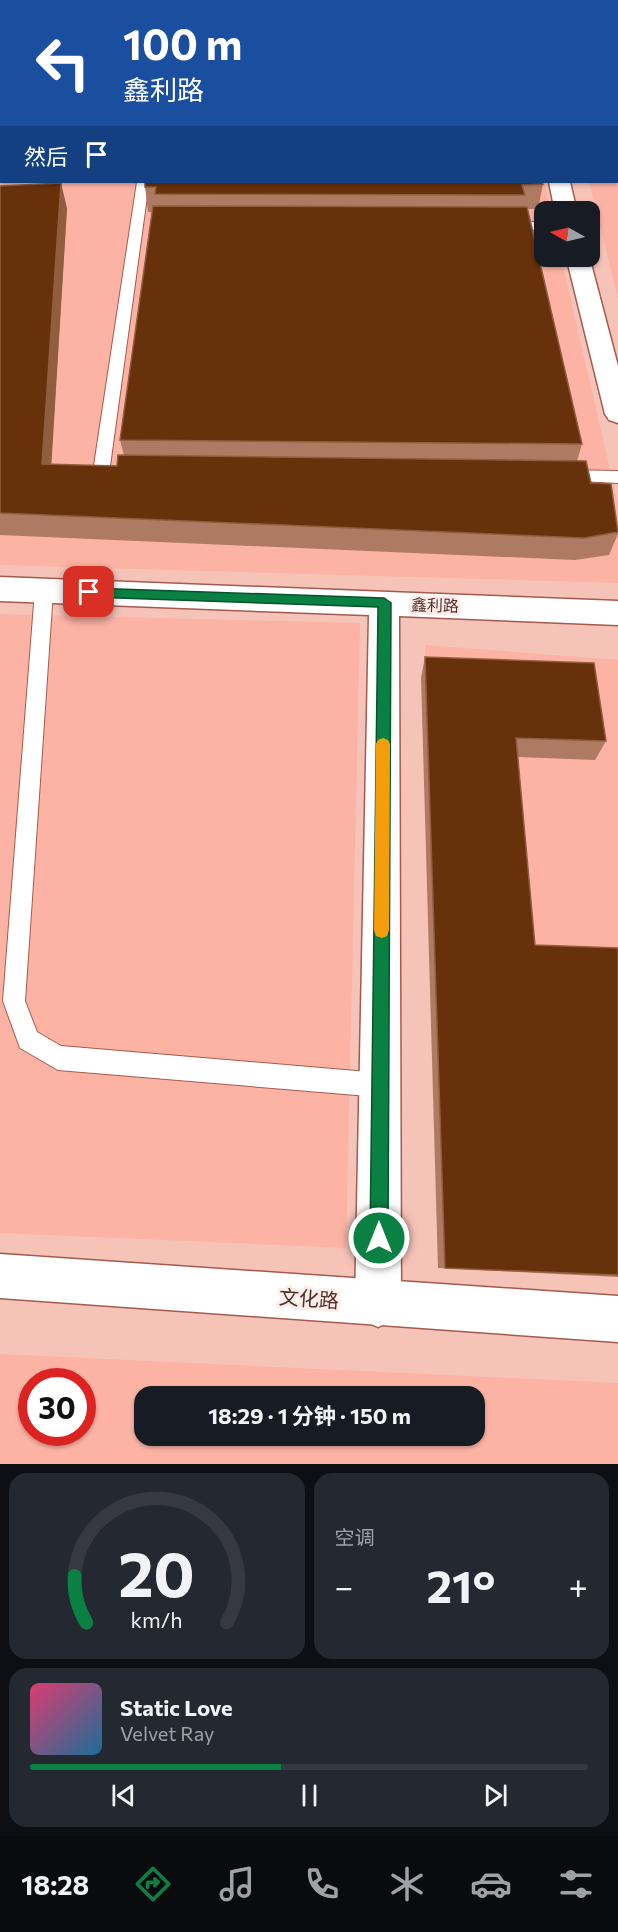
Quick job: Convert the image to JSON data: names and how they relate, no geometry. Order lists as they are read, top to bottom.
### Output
{
  "streets": {
    "street": ["鑫利路", "文化路"]
  },
  "north": "left",
  "page": {
    "turn": ["100 m", "鑫利路"],
    "then": "然后",
    "limit": "30",
    "trip": "18:29 · 1 分钟 · 150 m",
    "tile": "空调",
    "heat": ["−", "21°", "+"],
    "song": ["Static Love", "Velvet Ray"],
    "tabs": "18:28",
    "gauge": ["20", "km/h"]
  }
}
